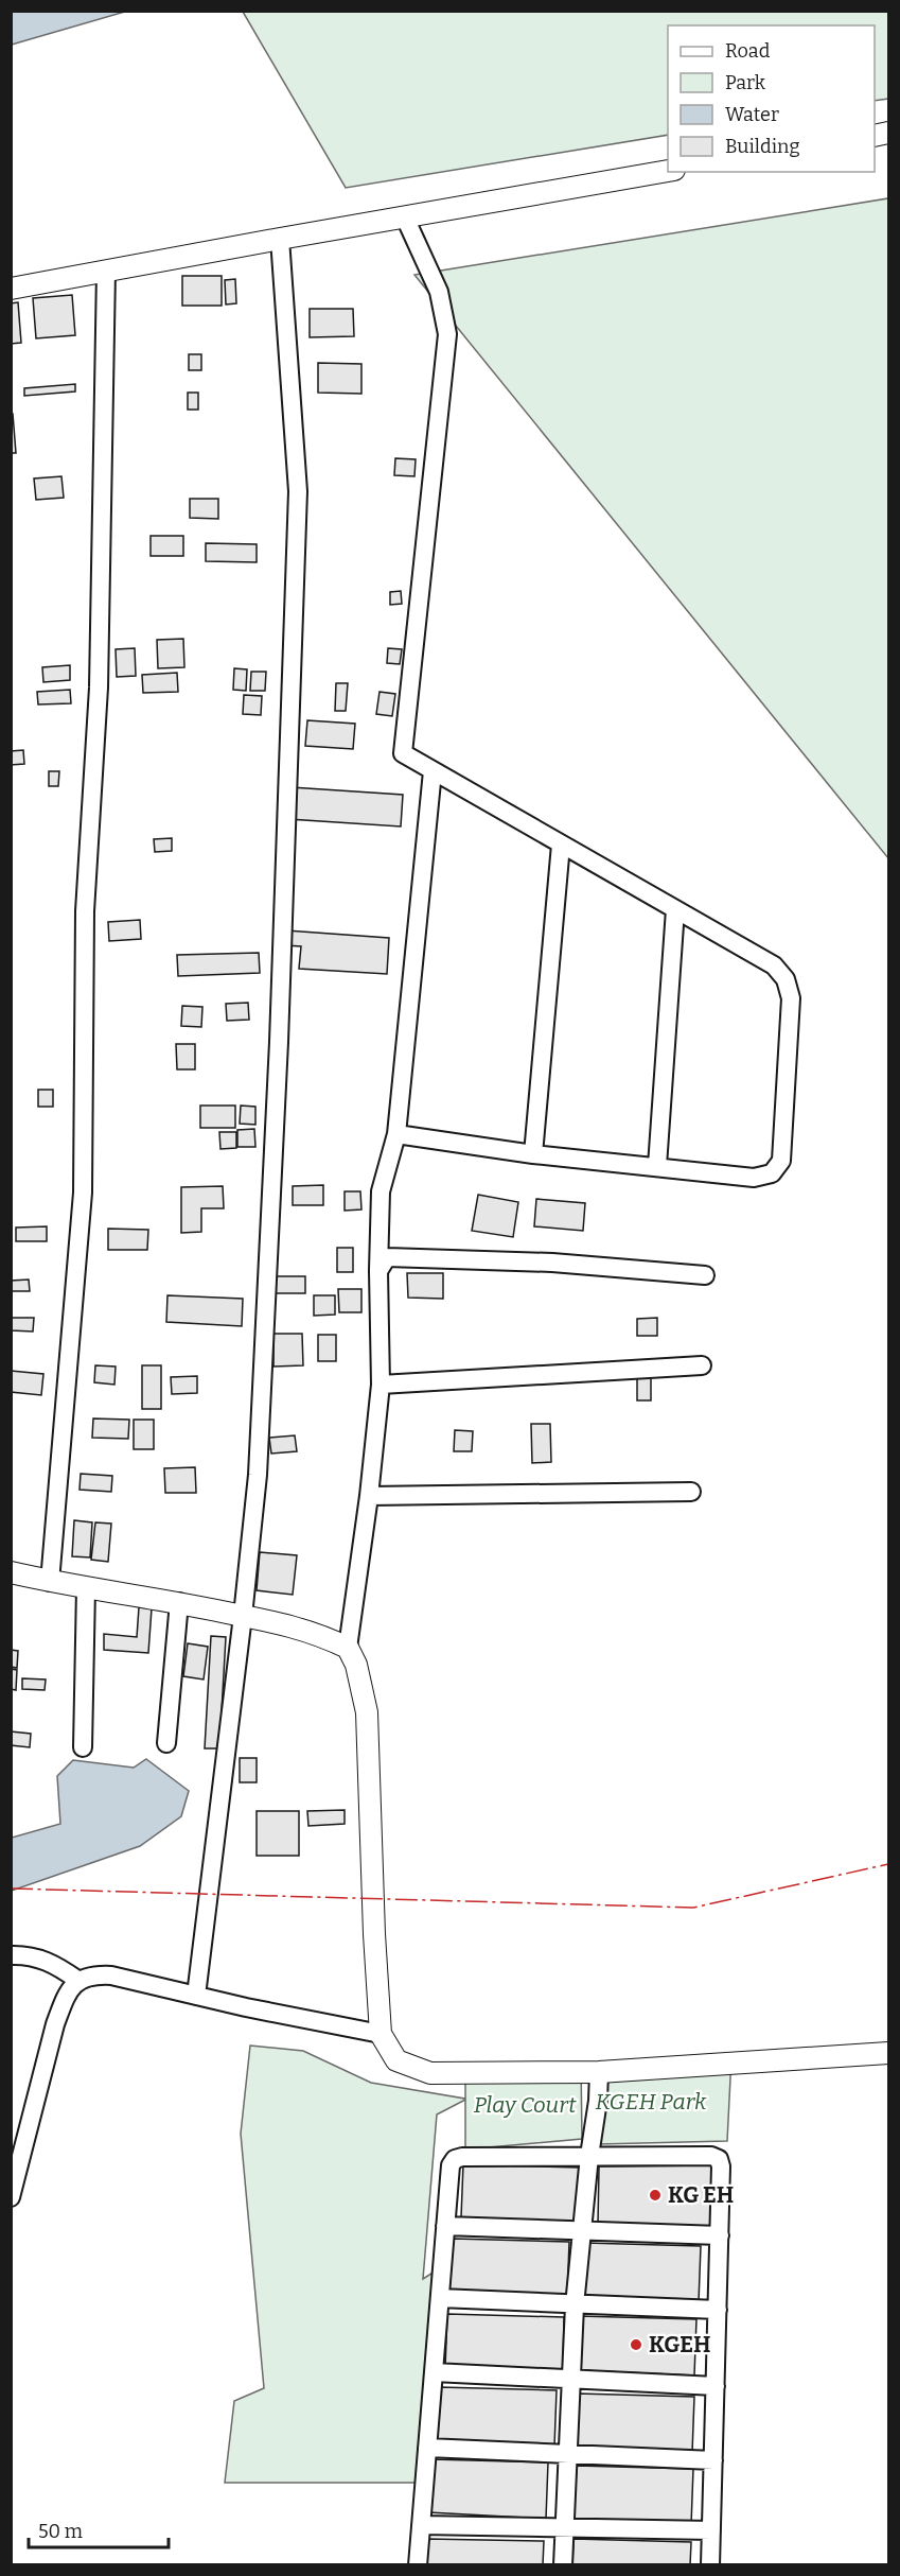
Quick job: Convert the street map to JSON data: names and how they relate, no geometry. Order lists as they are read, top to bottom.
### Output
{
  "parks": ["KGEH Park", "Play Court"],
  "places": ["KG EH", "KGEH"],
  "legend": [
    "Road",
    "Park",
    "Water",
    "Building"
  ],
  "scale_bar": "50 m"
}
